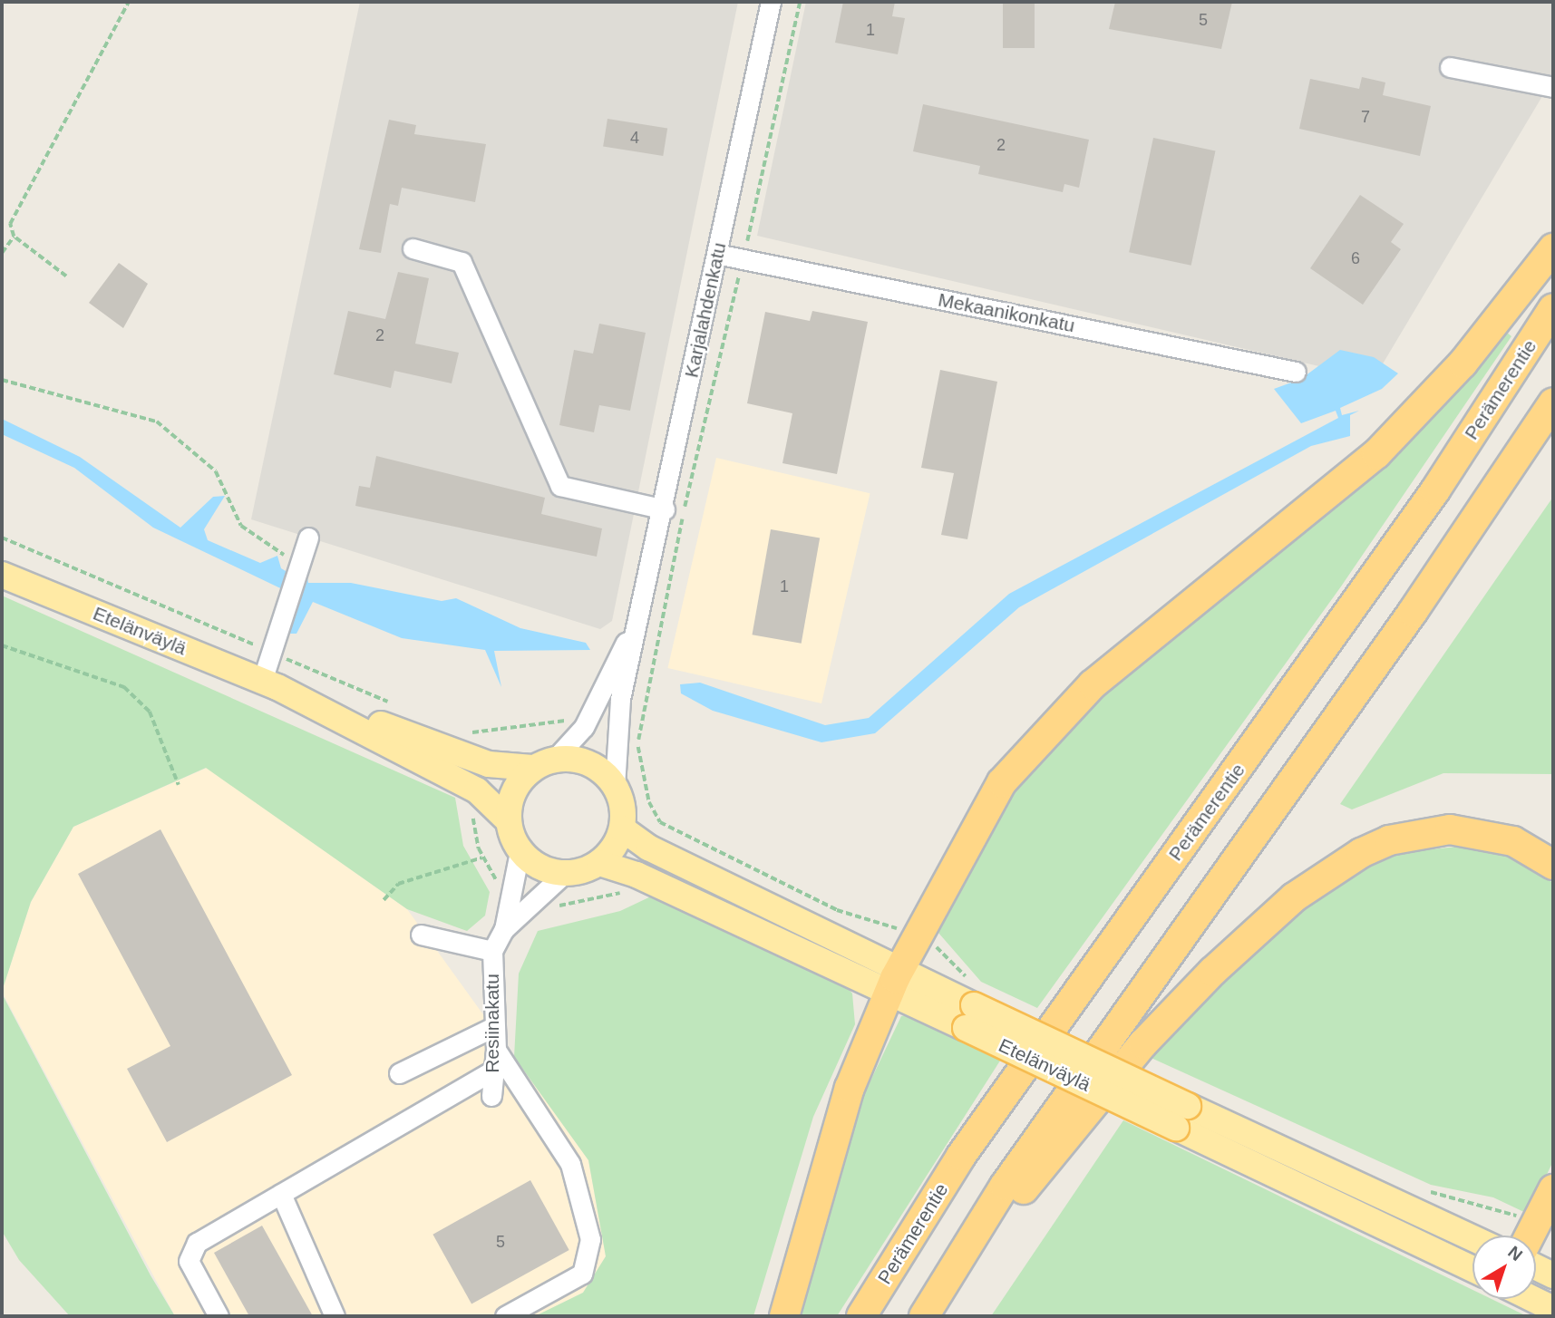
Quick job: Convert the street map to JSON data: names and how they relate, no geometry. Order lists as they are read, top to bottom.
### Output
{
  "streets": {
    "highway": ["Perämerentie"],
    "main road": ["Etelänväylä"],
    "street": ["Karjalahdenkatu", "Mekaanikonkatu", "Resiinakatu"]
  },
  "crossings": [
    ["Karjalahdenkatu", "Mekaanikonkatu"],
    ["Karjalahdenkatu", "Etelänväylä"],
    ["Karjalahdenkatu", "Resiinakatu"],
    ["Etelänväylä", "Resiinakatu"]
  ],
  "house_numbers": [
    "5",
    "1",
    "7",
    "4",
    "2",
    "6",
    "2",
    "1",
    "5"
  ],
  "north": "top right"
}
